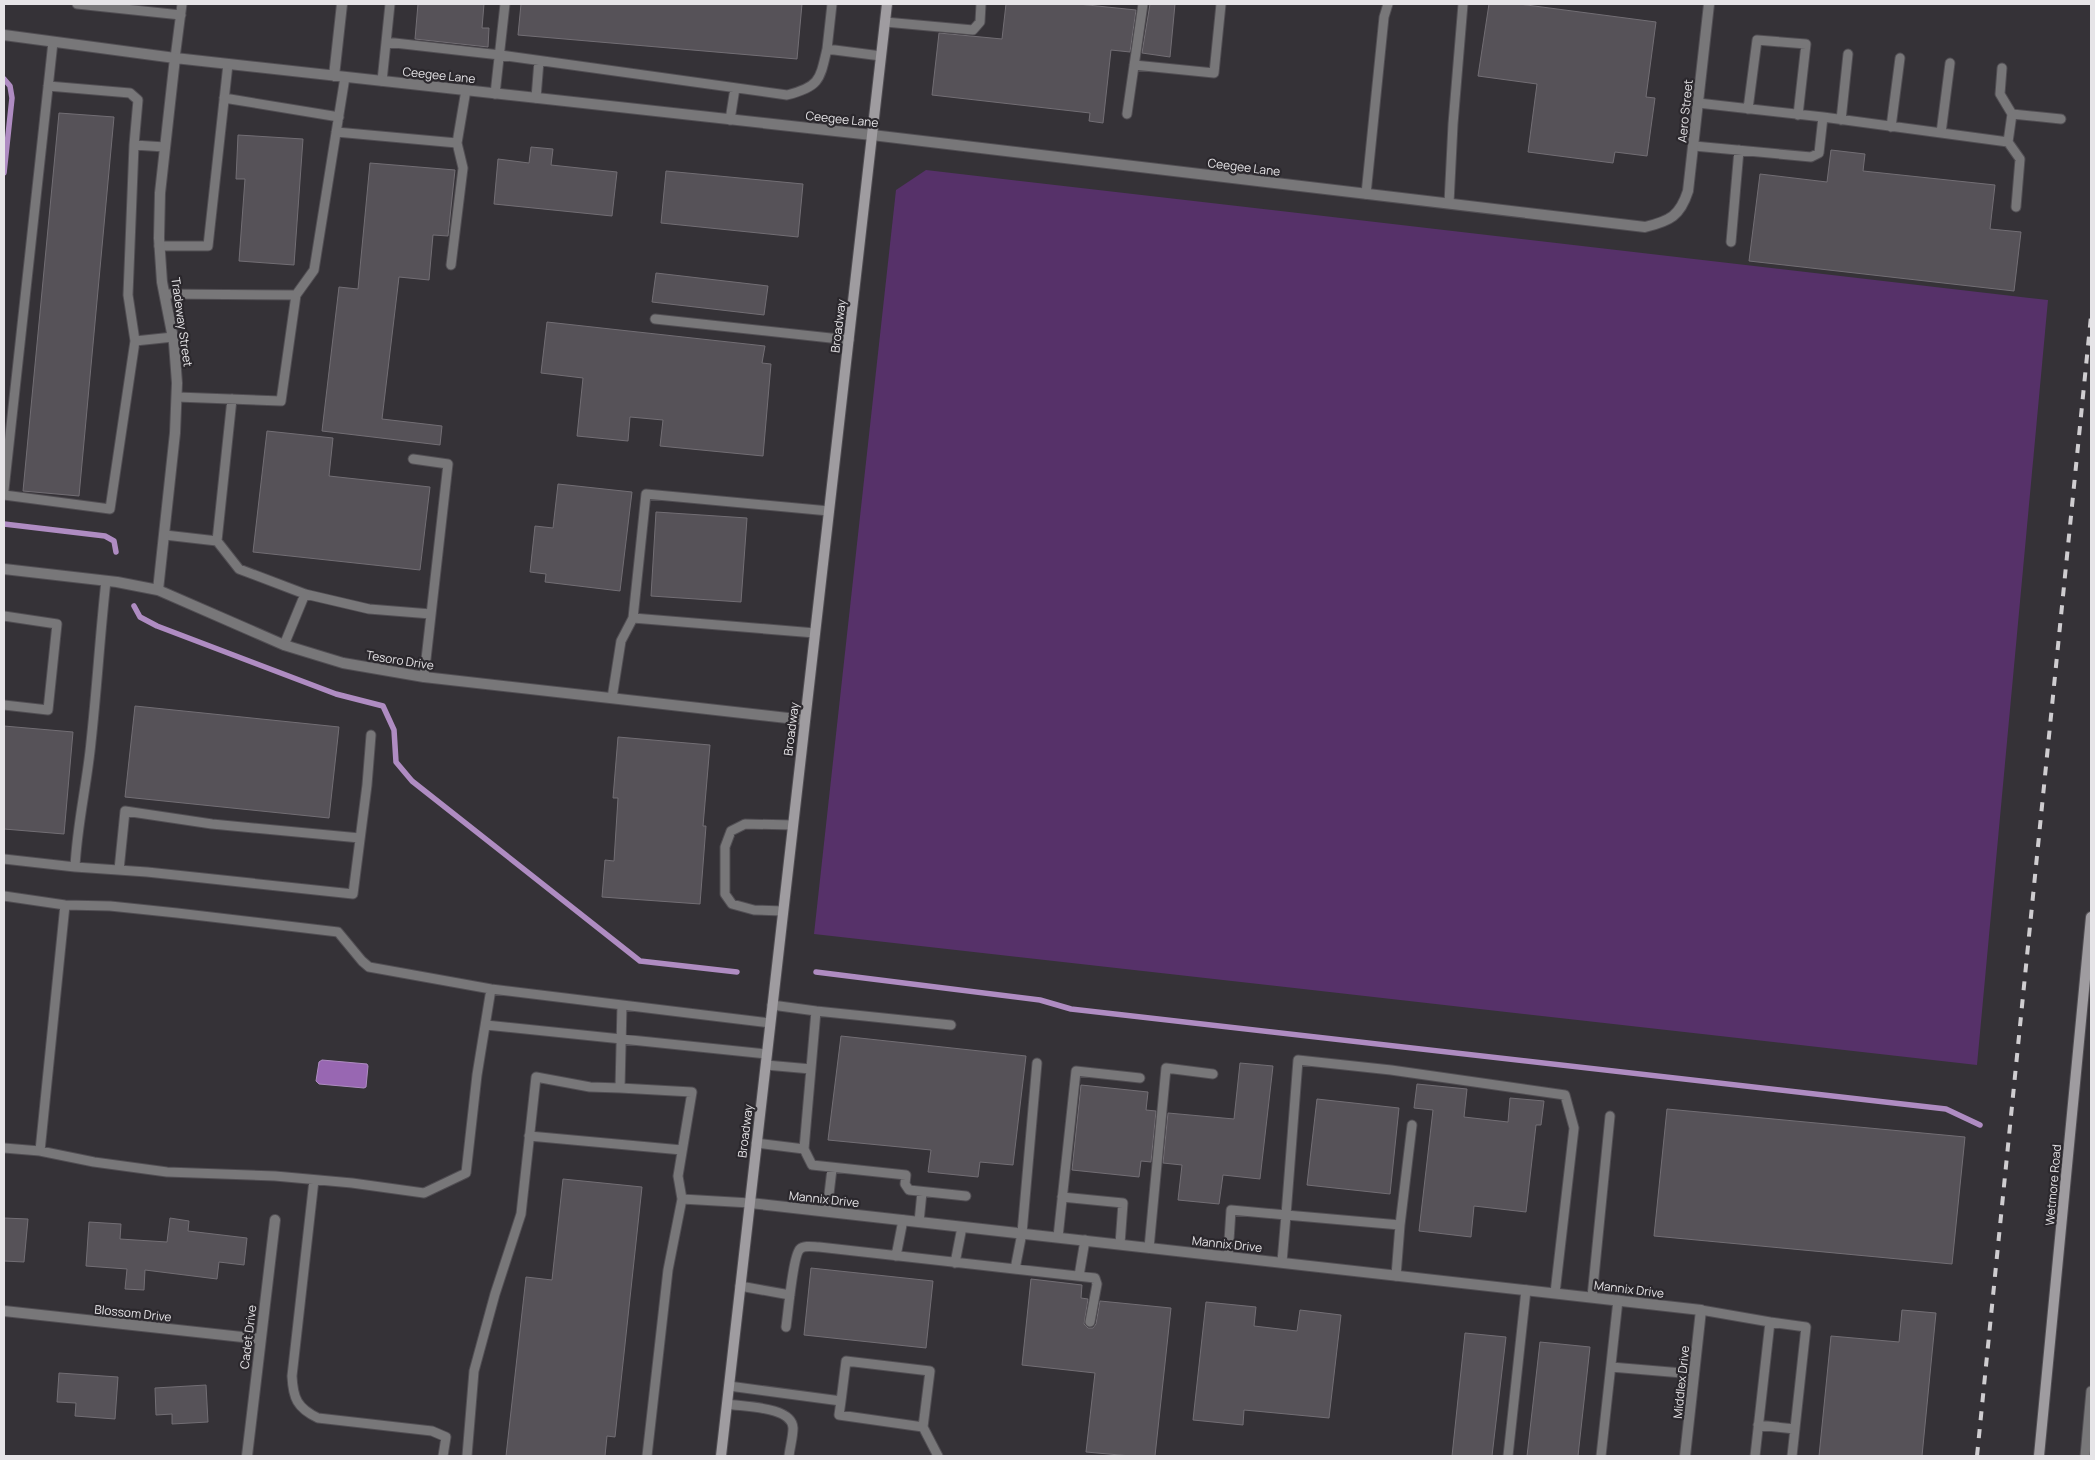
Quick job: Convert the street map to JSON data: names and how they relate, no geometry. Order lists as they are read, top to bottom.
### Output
{
  "streets": {
    "main road": ["Broadway", "Wetmore Road"],
    "street": [
      "Ceegee Lane",
      "Aero Street",
      "Tradeway Street",
      "Tesoro Drive",
      "Mannix Drive",
      "Blossom Drive",
      "Cadet Drive",
      "Middlex Drive"
    ]
  },
  "crossings": [
    ["Ceegee Lane", "Aero Street"],
    ["Ceegee Lane", "Tradeway Street"],
    ["Ceegee Lane", "Broadway"],
    ["Tradeway Street", "Tesoro Drive"],
    ["Broadway", "Tesoro Drive"],
    ["Broadway", "Mannix Drive"],
    ["Mannix Drive", "Middlex Drive"],
    ["Blossom Drive", "Cadet Drive"]
  ]
}
